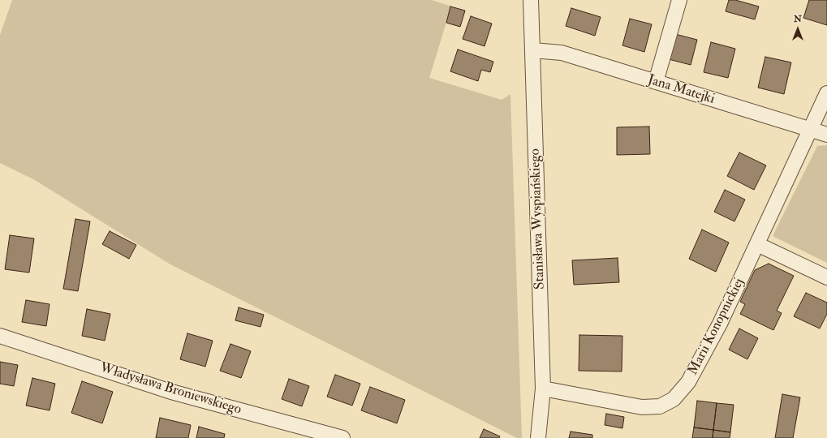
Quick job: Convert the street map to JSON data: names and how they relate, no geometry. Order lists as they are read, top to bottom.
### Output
{
  "streets": {
    "street": [
      "Jana Matejki",
      "Stanisława Wyspiańskiego",
      "Marii Konopnickiej",
      "Władysława Broniewskiego"
    ]
  },
  "crossings": [
    ["Jana Matejki", "Stanisława Wyspiańskiego"],
    ["Jana Matejki", "Marii Konopnickiej"],
    ["Stanisława Wyspiańskiego", "Marii Konopnickiej"]
  ],
  "north": "top"
}
